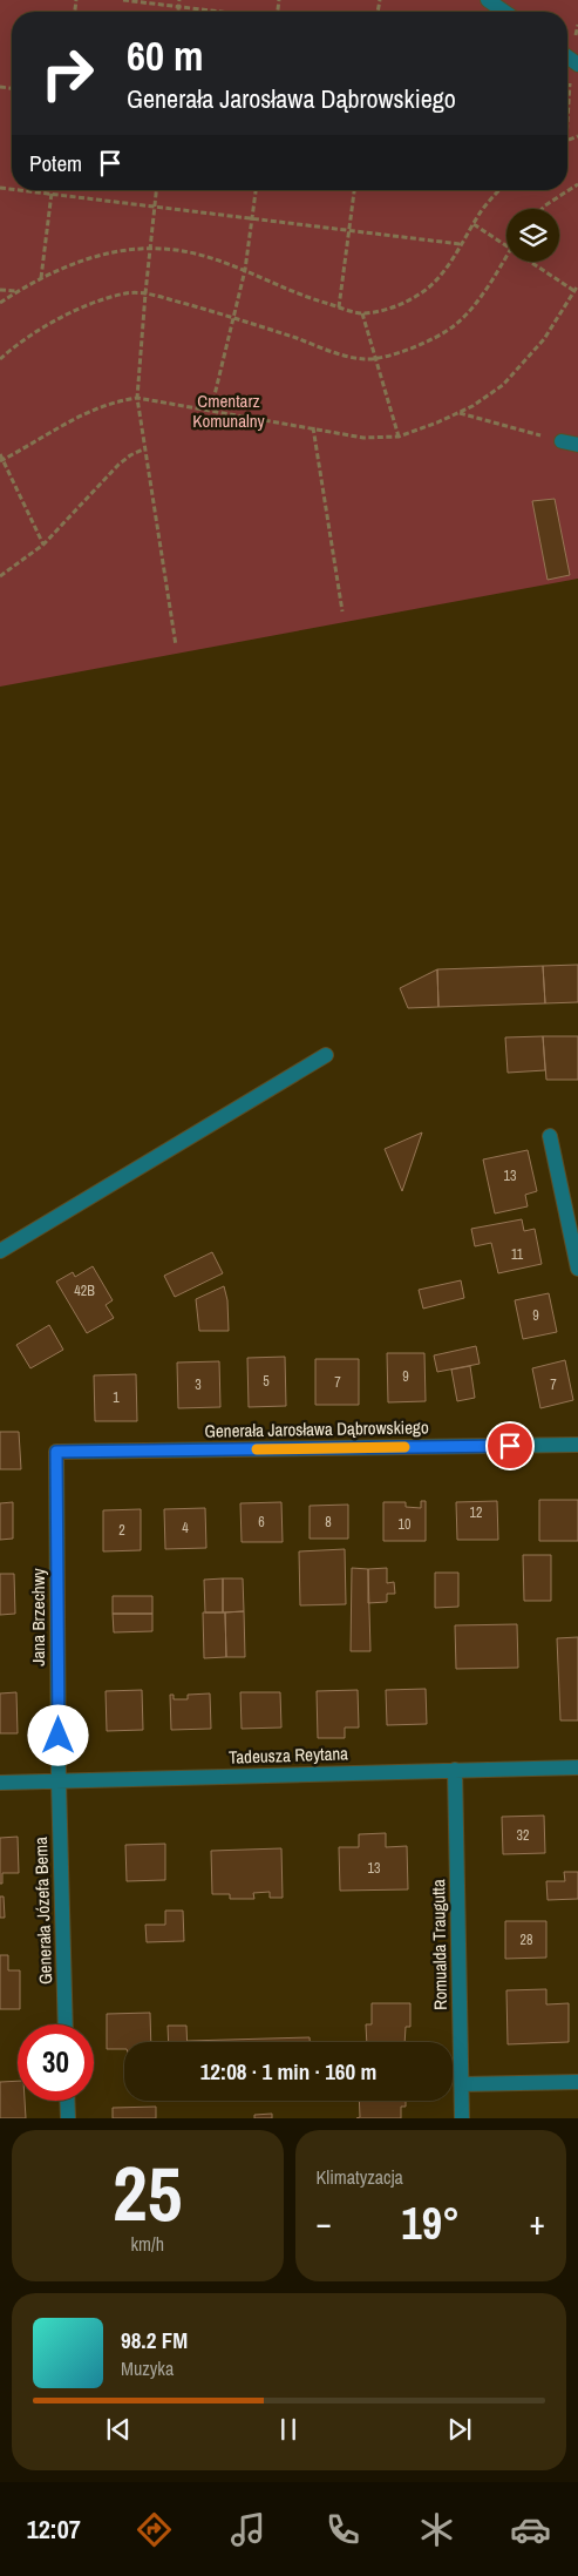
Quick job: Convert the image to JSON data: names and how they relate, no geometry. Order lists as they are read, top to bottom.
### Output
{
  "streets": {
    "street": [
      "Generała Jarosława Dąbrowskiego",
      "Jana Brzechwy",
      "Tadeusza Reytana",
      "Generała Józefa Bema",
      "Romualda Traugutta"
    ]
  },
  "crossings": [
    ["Generała Jarosława Dąbrowskiego", "Jana Brzechwy"],
    ["Jana Brzechwy", "Tadeusza Reytana"],
    ["Jana Brzechwy", "Generała Józefa Bema"],
    ["Tadeusza Reytana", "Generała Józefa Bema"],
    ["Tadeusza Reytana", "Romualda Traugutta"]
  ],
  "parks": ["Cmentarz Komunalny"],
  "house_numbers": [
    "13",
    "11",
    "42B",
    "9",
    "9",
    "5",
    "7",
    "3",
    "7",
    "1",
    "12",
    "6",
    "8",
    "10",
    "4",
    "2",
    "32",
    "13",
    "28"
  ],
  "page": {
    "turn": ["60 m", "Generała Jarosława Dąbrowskiego"],
    "then": "Potem",
    "limit": "30",
    "trip": "12:08 · 1 min · 160 m",
    "tile": [
      ["25", "km/h"],
      "Klimatyzacja"
    ],
    "heat": ["−", "19°", "+"],
    "song": ["98.2 FM", "Muzyka"],
    "tabs": "12:07"
  }
}
